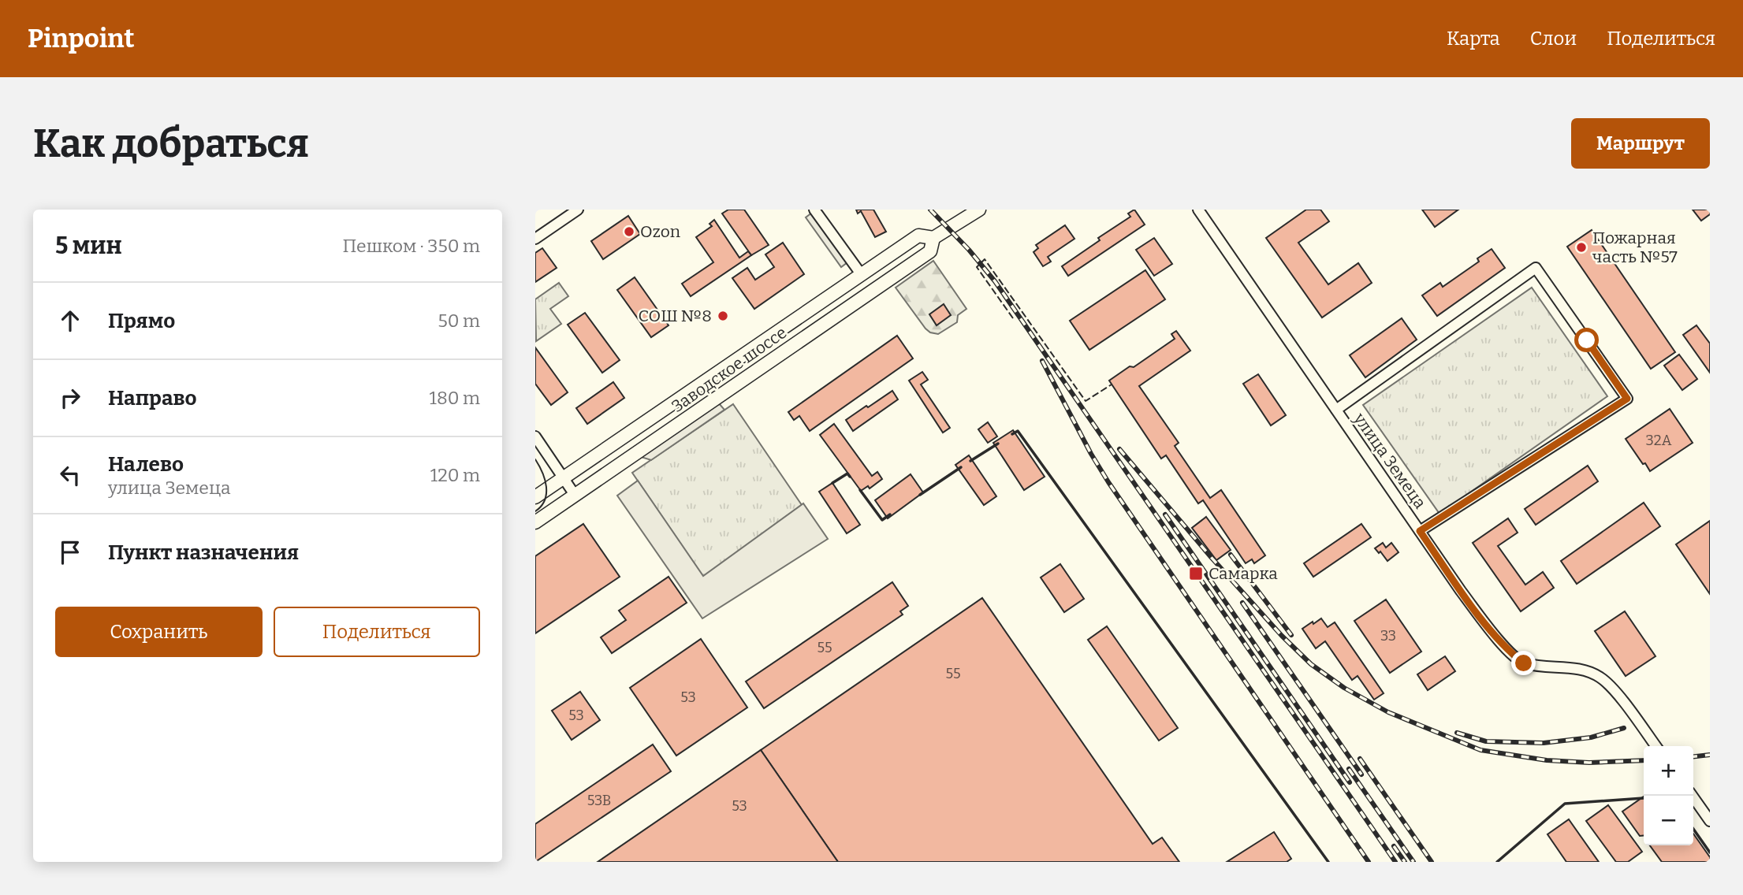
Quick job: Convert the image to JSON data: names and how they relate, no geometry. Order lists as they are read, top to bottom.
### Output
{
  "streets": {
    "main road": ["Заводское шоссе"],
    "street": ["улица Земеца"]
  },
  "places": {
    "other": ["Ozon", "Пожарная часть №57", "СОШ №8"],
    "transit": ["Самарка"]
  },
  "house_numbers": [
    "32А",
    "33",
    "55",
    "55",
    "53",
    "53",
    "53В",
    "53"
  ],
  "page": {
    "header": "Pinpoint",
    "nav": ["Карта", "Слои", "Поделиться"],
    "buttons": [
      "Маршрут",
      ["Сохранить", "Поделиться"]
    ],
    "title": "Как добраться",
    "heading": ["5 мин", "Пешком · 350 m"],
    "list": [
      ["Прямо", "50 m"],
      ["Направо", "180 m"],
      ["Налево", "улица Земеца", "120 m"],
      "Пункт назначения"
    ],
    "map_buttons": ["+", "−"]
  }
}
